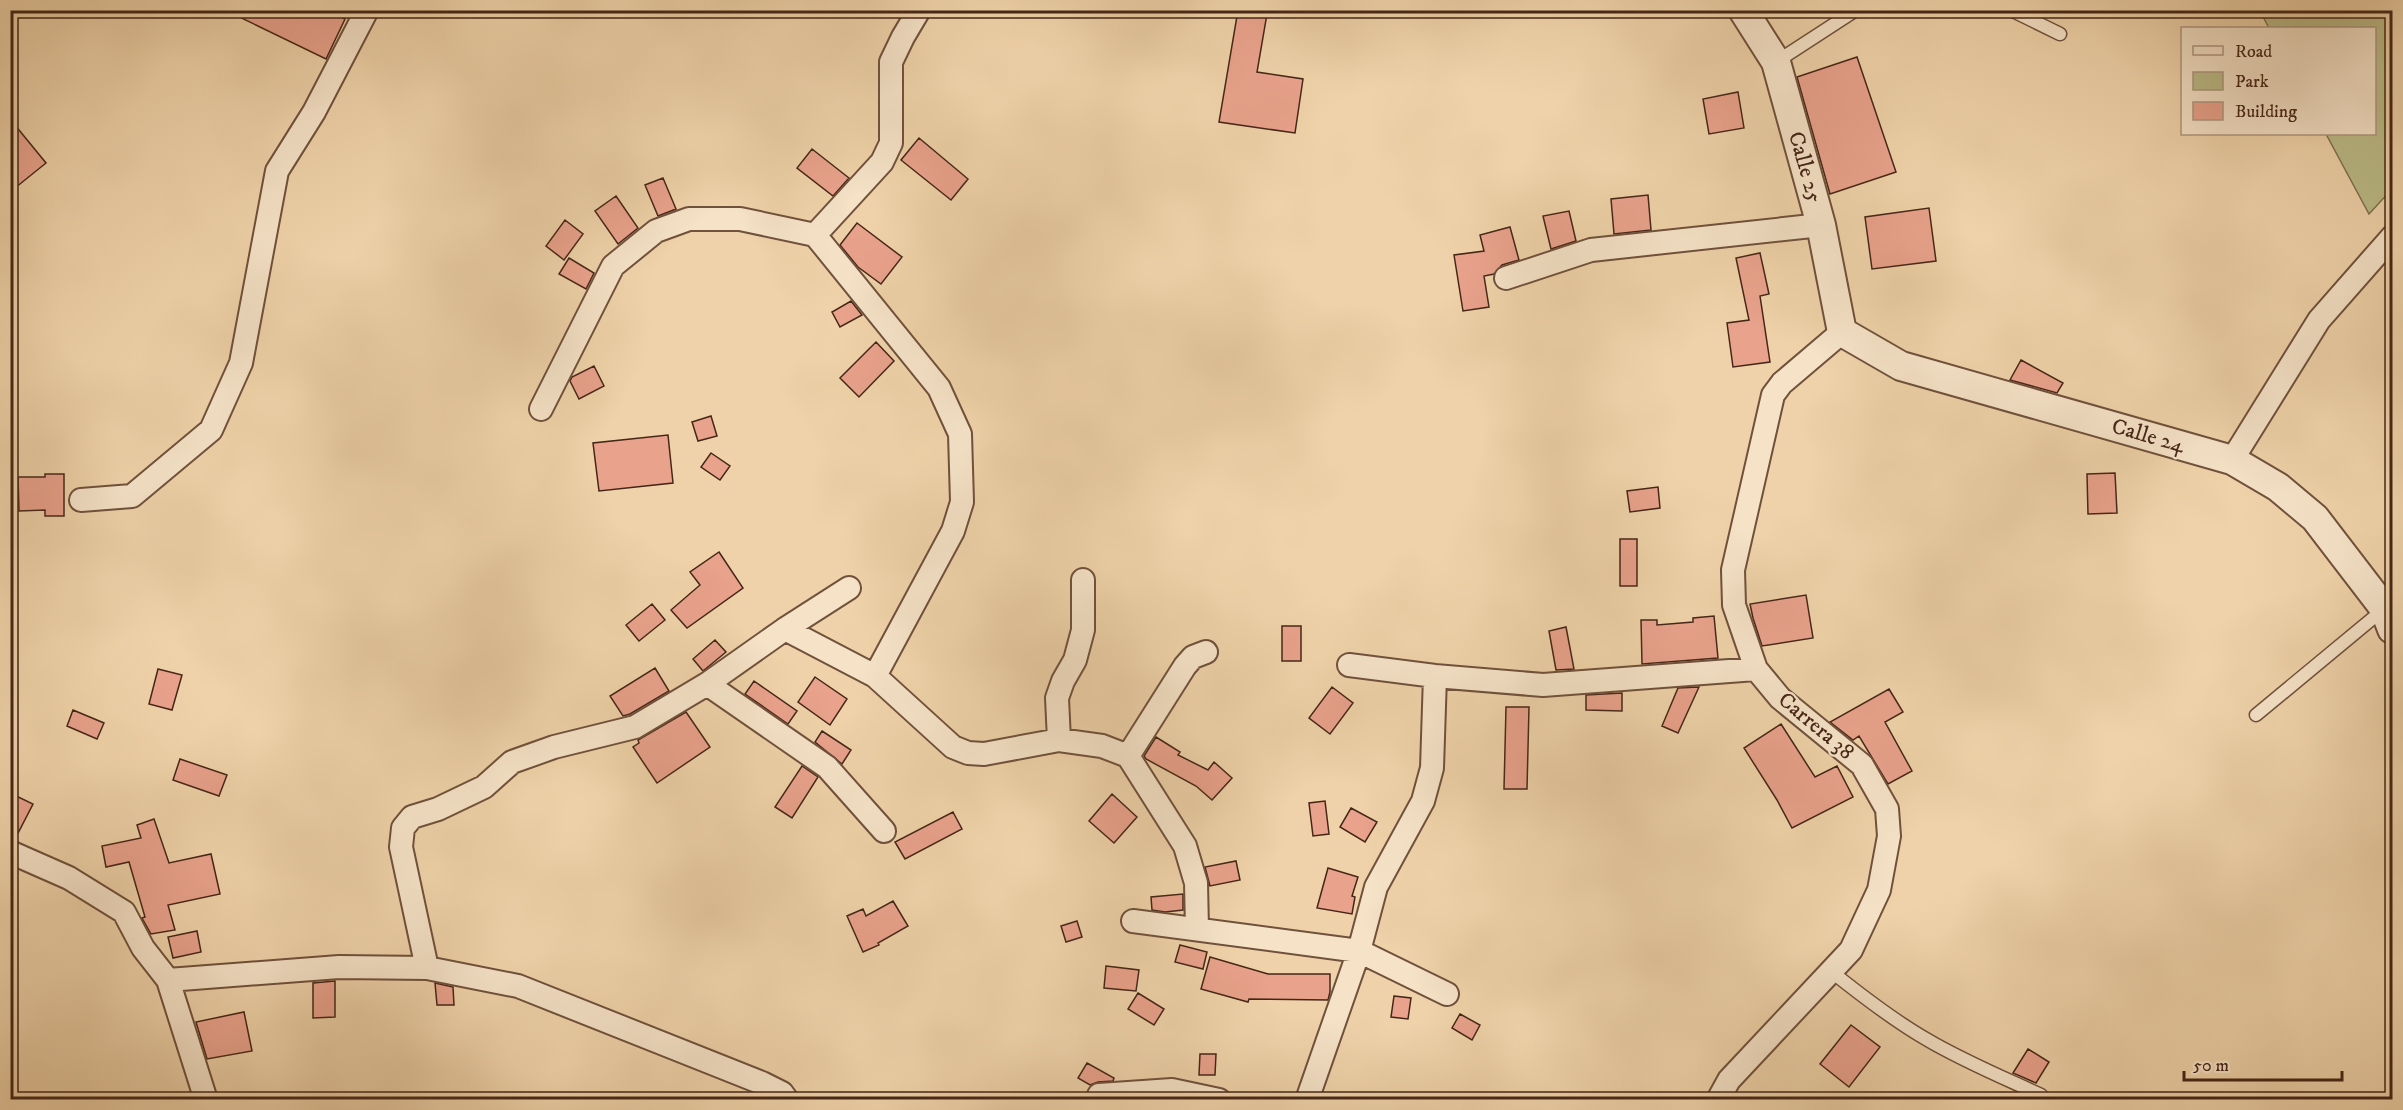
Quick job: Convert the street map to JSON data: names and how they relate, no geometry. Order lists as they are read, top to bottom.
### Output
{
  "streets": {
    "street": ["Calle 25", "Calle 24", "Carrera 38"]
  },
  "crossings": [
    ["Calle 25", "Calle 24"],
    ["Calle 25", "Carrera 38"],
    ["Calle 24", "Carrera 38"]
  ],
  "legend": ["Road", "Park", "Building"],
  "scale_bar": "50 m"
}
